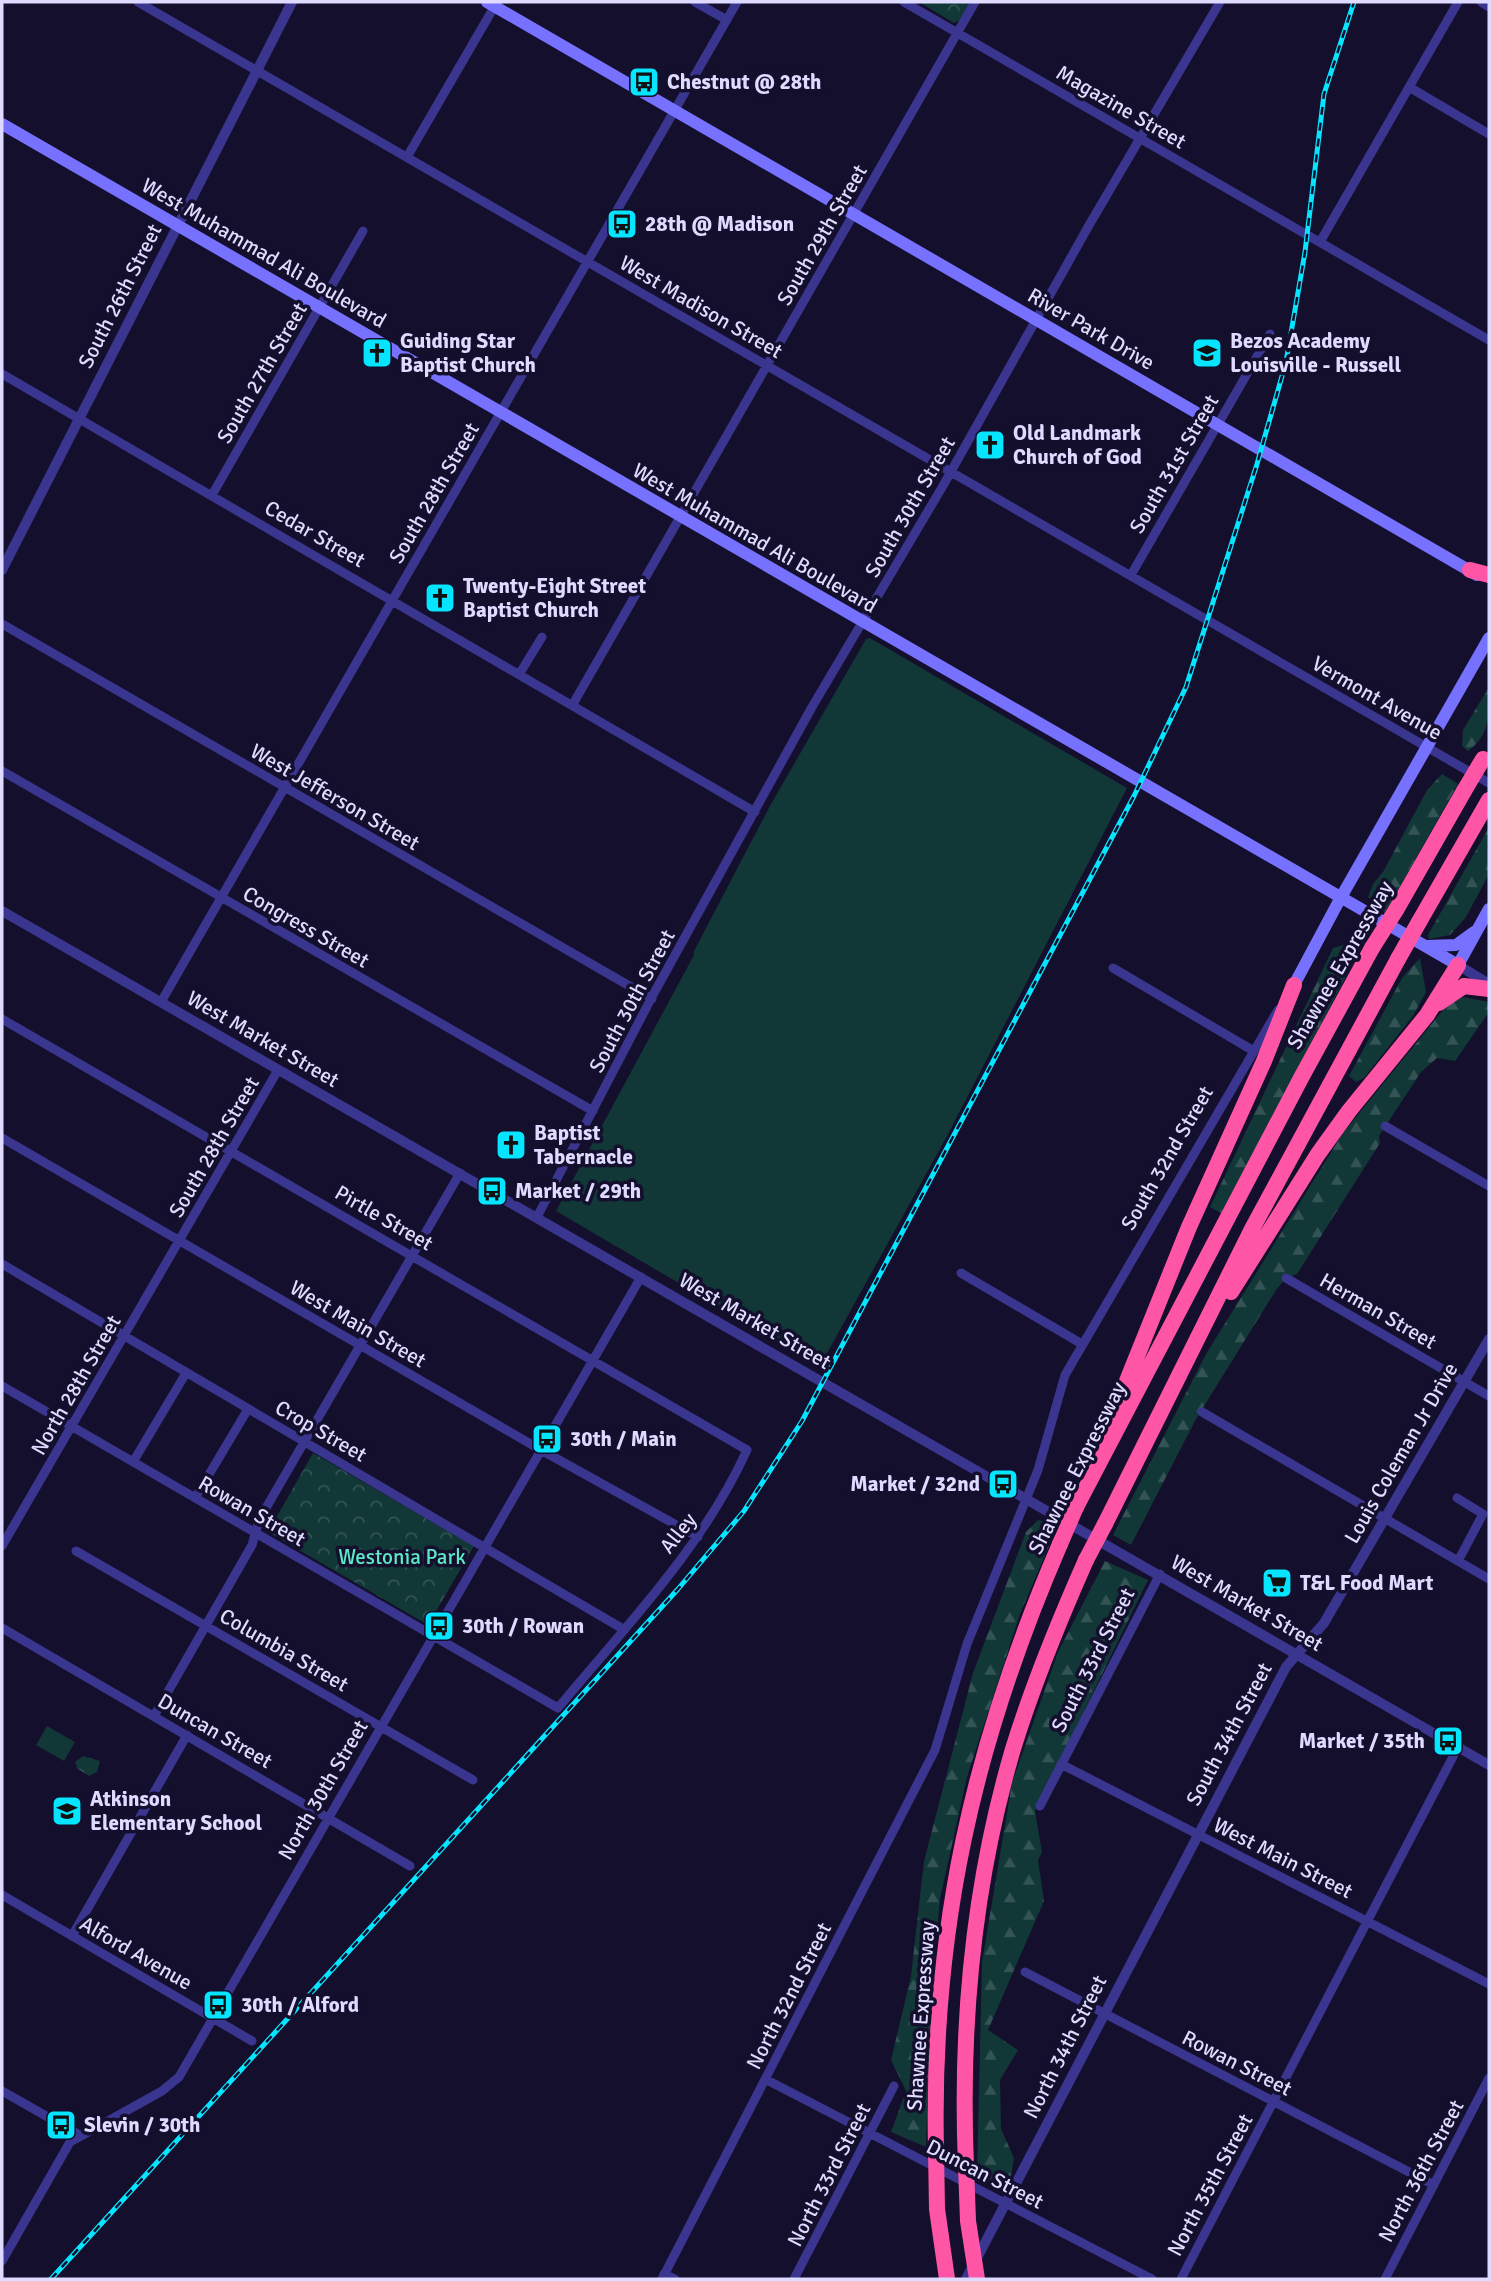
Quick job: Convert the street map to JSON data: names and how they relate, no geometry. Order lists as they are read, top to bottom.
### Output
{
  "streets": {
    "highway": ["Shawnee Expressway"],
    "main road": ["West Muhammad Ali Boulevard", "River Park Drive", "South 32nd Street"],
    "street": [
      "Magazine Street",
      "South 29th Street",
      "South 26th Street",
      "West Madison Street",
      "South 27th Street",
      "South 31st Street",
      "South 28th Street",
      "South 30th Street",
      "Cedar Street",
      "Vermont Avenue",
      "West Jefferson Street",
      "Congress Street",
      "West Market Street",
      "Pirtle Street",
      "Herman Street",
      "West Main Street",
      "North 28th Street",
      "Crop Street",
      "Louis Coleman Jr Drive",
      "Rowan Street",
      "Alley",
      "Columbia Street",
      "South 33rd Street",
      "Duncan Street",
      "South 34th Street",
      "North 30th Street",
      "Alford Avenue",
      "North 32nd Street",
      "North 34th Street",
      "North 36th Street",
      "North 33rd Street",
      "North 35th Street"
    ]
  },
  "crossings": [
    ["Magazine Street", "South 29th Street"],
    ["Magazine Street", "South 30th Street"],
    ["South 29th Street", "West Muhammad Ali Boulevard"],
    ["South 29th Street", "West Madison Street"],
    ["South 29th Street", "River Park Drive"],
    ["South 29th Street", "Cedar Street"],
    ["West Muhammad Ali Boulevard", "South 26th Street"],
    ["West Muhammad Ali Boulevard", "South 27th Street"],
    ["West Muhammad Ali Boulevard", "South 28th Street"],
    ["West Muhammad Ali Boulevard", "South 30th Street"],
    ["West Muhammad Ali Boulevard", "South 32nd Street"],
    ["South 26th Street", "West Madison Street"],
    ["South 26th Street", "Cedar Street"],
    ["West Madison Street", "South 31st Street"],
    ["West Madison Street", "South 28th Street"],
    ["West Madison Street", "South 30th Street"],
    ["West Madison Street", "Vermont Avenue"],
    ["River Park Drive", "South 31st Street"],
    ["River Park Drive", "South 28th Street"],
    ["River Park Drive", "South 30th Street"],
    ["South 27th Street", "Cedar Street"],
    ["South 28th Street", "Cedar Street"],
    ["South 28th Street", "West Jefferson Street"],
    ["South 28th Street", "Congress Street"],
    ["South 28th Street", "West Market Street"],
    ["South 28th Street", "Pirtle Street"],
    ["South 28th Street", "West Main Street"],
    ["South 28th Street", "North 28th Street"],
    ["South 30th Street", "Cedar Street"],
    ["South 30th Street", "West Jefferson Street"],
    ["South 30th Street", "Congress Street"],
    ["South 30th Street", "West Market Street"],
    ["Vermont Avenue", "South 32nd Street"],
    ["West Market Street", "South 32nd Street"],
    ["West Market Street", "Louis Coleman Jr Drive"],
    ["West Market Street", "South 33rd Street"],
    ["West Market Street", "South 34th Street"],
    ["West Market Street", "North 35th Street"],
    ["South 32nd Street", "North 32nd Street"],
    ["Pirtle Street", "Alley"],
    ["Herman Street", "Louis Coleman Jr Drive"],
    ["West Main Street", "North 28th Street"],
    ["West Main Street", "Alley"],
    ["West Main Street", "South 33rd Street"],
    ["West Main Street", "South 34th Street"],
    ["West Main Street", "North 30th Street"],
    ["West Main Street", "North 34th Street"],
    ["West Main Street", "North 35th Street"],
    ["North 28th Street", "Crop Street"],
    ["North 28th Street", "Rowan Street"],
    ["Crop Street", "Alley"],
    ["Crop Street", "North 30th Street"],
    ["Louis Coleman Jr Drive", "South 34th Street"],
    ["Rowan Street", "Alley"],
    ["Rowan Street", "North 30th Street"],
    ["Rowan Street", "North 34th Street"],
    ["Rowan Street", "North 36th Street"],
    ["Rowan Street", "North 35th Street"],
    ["Columbia Street", "North 30th Street"],
    ["Duncan Street", "North 30th Street"],
    ["Duncan Street", "North 32nd Street"],
    ["Duncan Street", "North 34th Street"],
    ["Duncan Street", "North 33rd Street"],
    ["South 34th Street", "North 34th Street"],
    ["North 30th Street", "Alford Avenue"]
  ],
  "parks": ["Westonia Park"],
  "places": {
    "bus stop": [
      "Chestnut @ 28th",
      "28th @ Madison",
      "Market / 29th",
      "30th / Main",
      "Market / 32nd",
      "30th / Rowan",
      "Market / 35th",
      "30th / Alford",
      "Slevin / 30th"
    ],
    "church": [
      "Guiding Star Baptist Church",
      "Old Landmark Church of God",
      "Twenty-Eight Street Baptist Church",
      "Baptist Tabernacle"
    ],
    "school or university": ["Bezos Academy Louisville - Russell", "Atkinson Elementary School"],
    "supermarket": ["T&L Food Mart"]
  }
}
